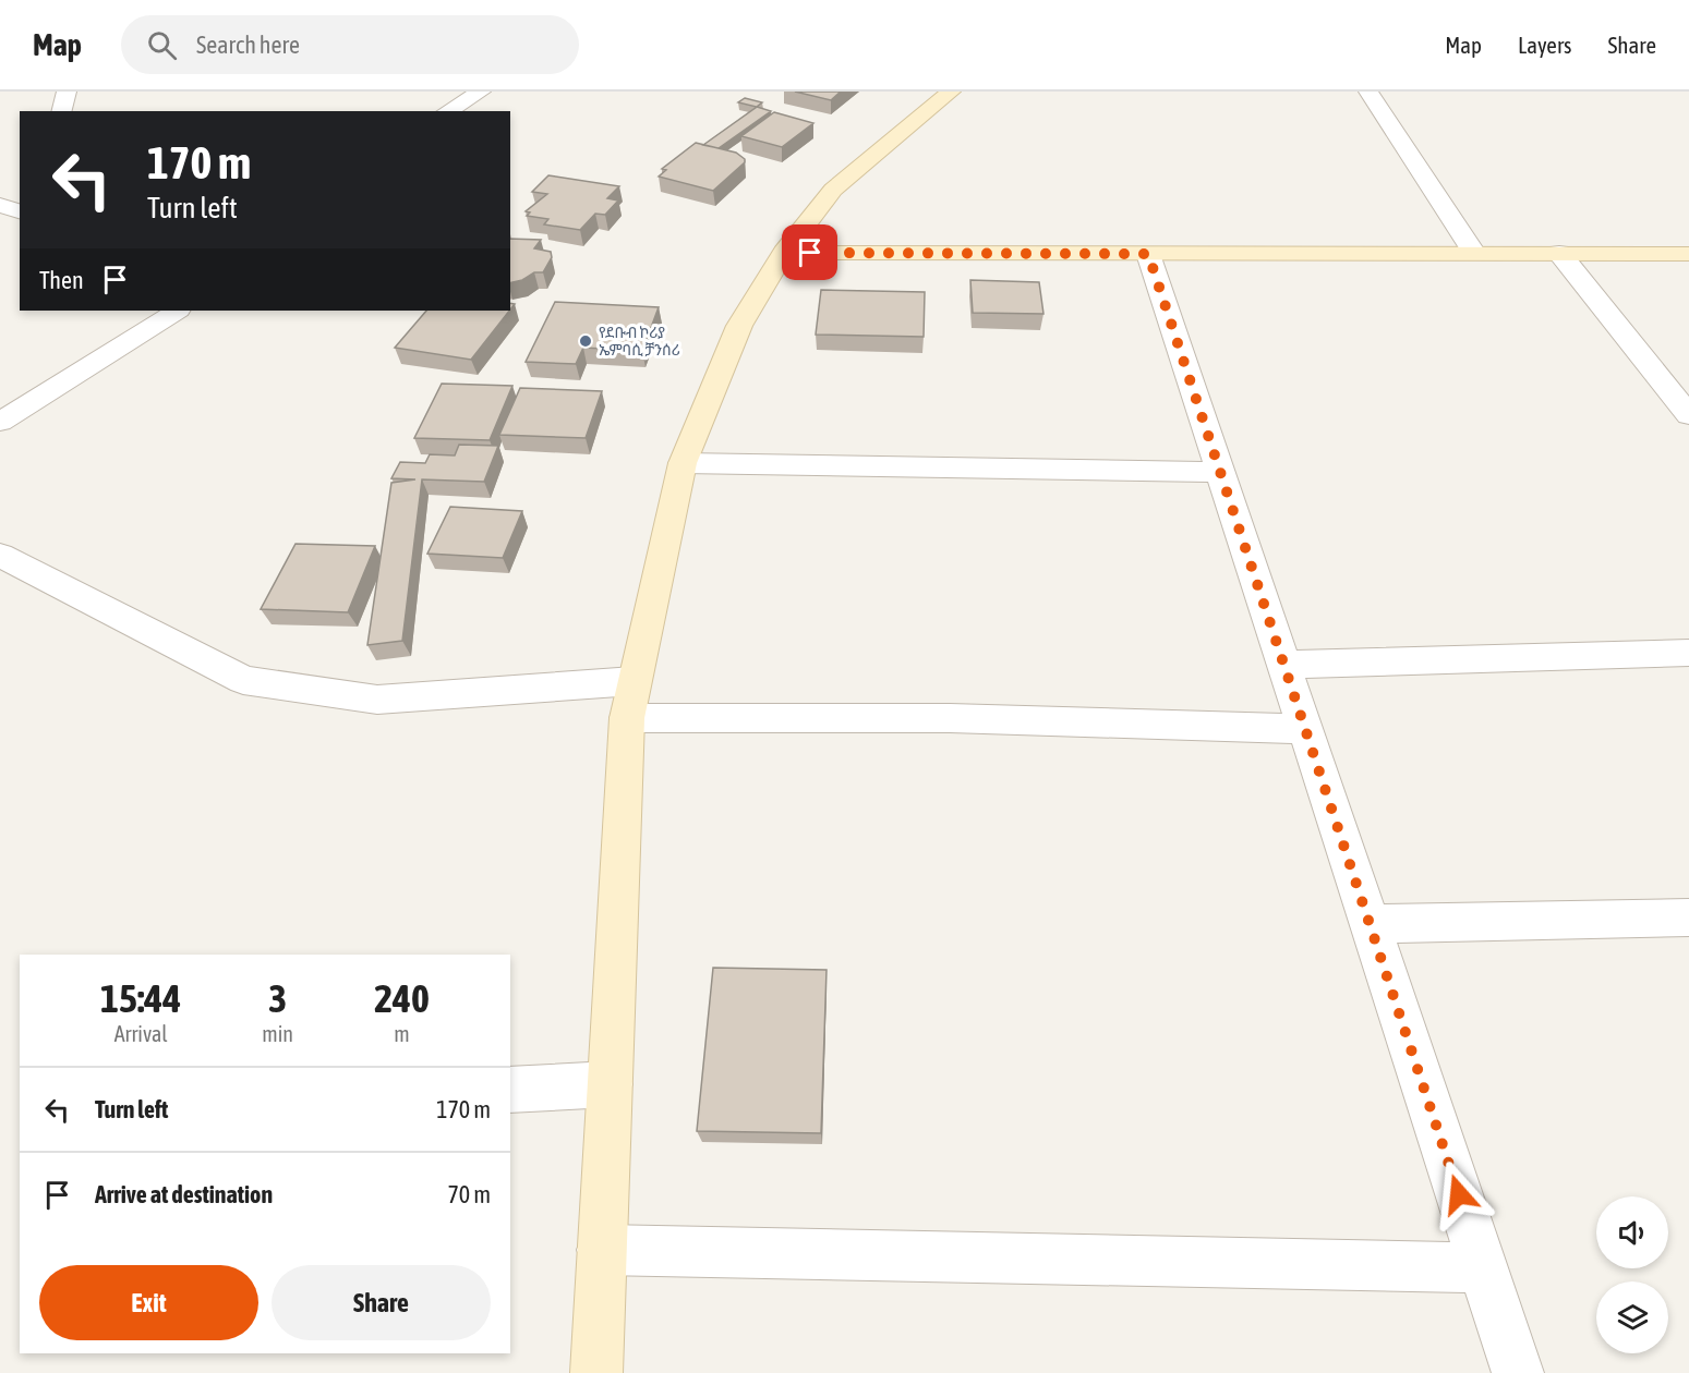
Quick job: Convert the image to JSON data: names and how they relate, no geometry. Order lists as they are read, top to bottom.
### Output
{
  "places": ["የደቡብ ኮሪያ ኤምባሲ ቻንሰሪ"],
  "page": {
    "header": "Map",
    "search": "Search here",
    "nav": ["Map", "Layers", "Share"],
    "turn": ["170 m", "Turn left"],
    "then": "Then",
    "eta": [
      "15:44",
      "Arrival",
      "3",
      "min",
      "240",
      "m"
    ],
    "list": [
      {
        "name": "Turn left",
        "value": "170 m"
      },
      {
        "name": "Arrive at destination",
        "value": "70 m"
      }
    ],
    "buttons": ["Exit", "Share"]
  }
}
